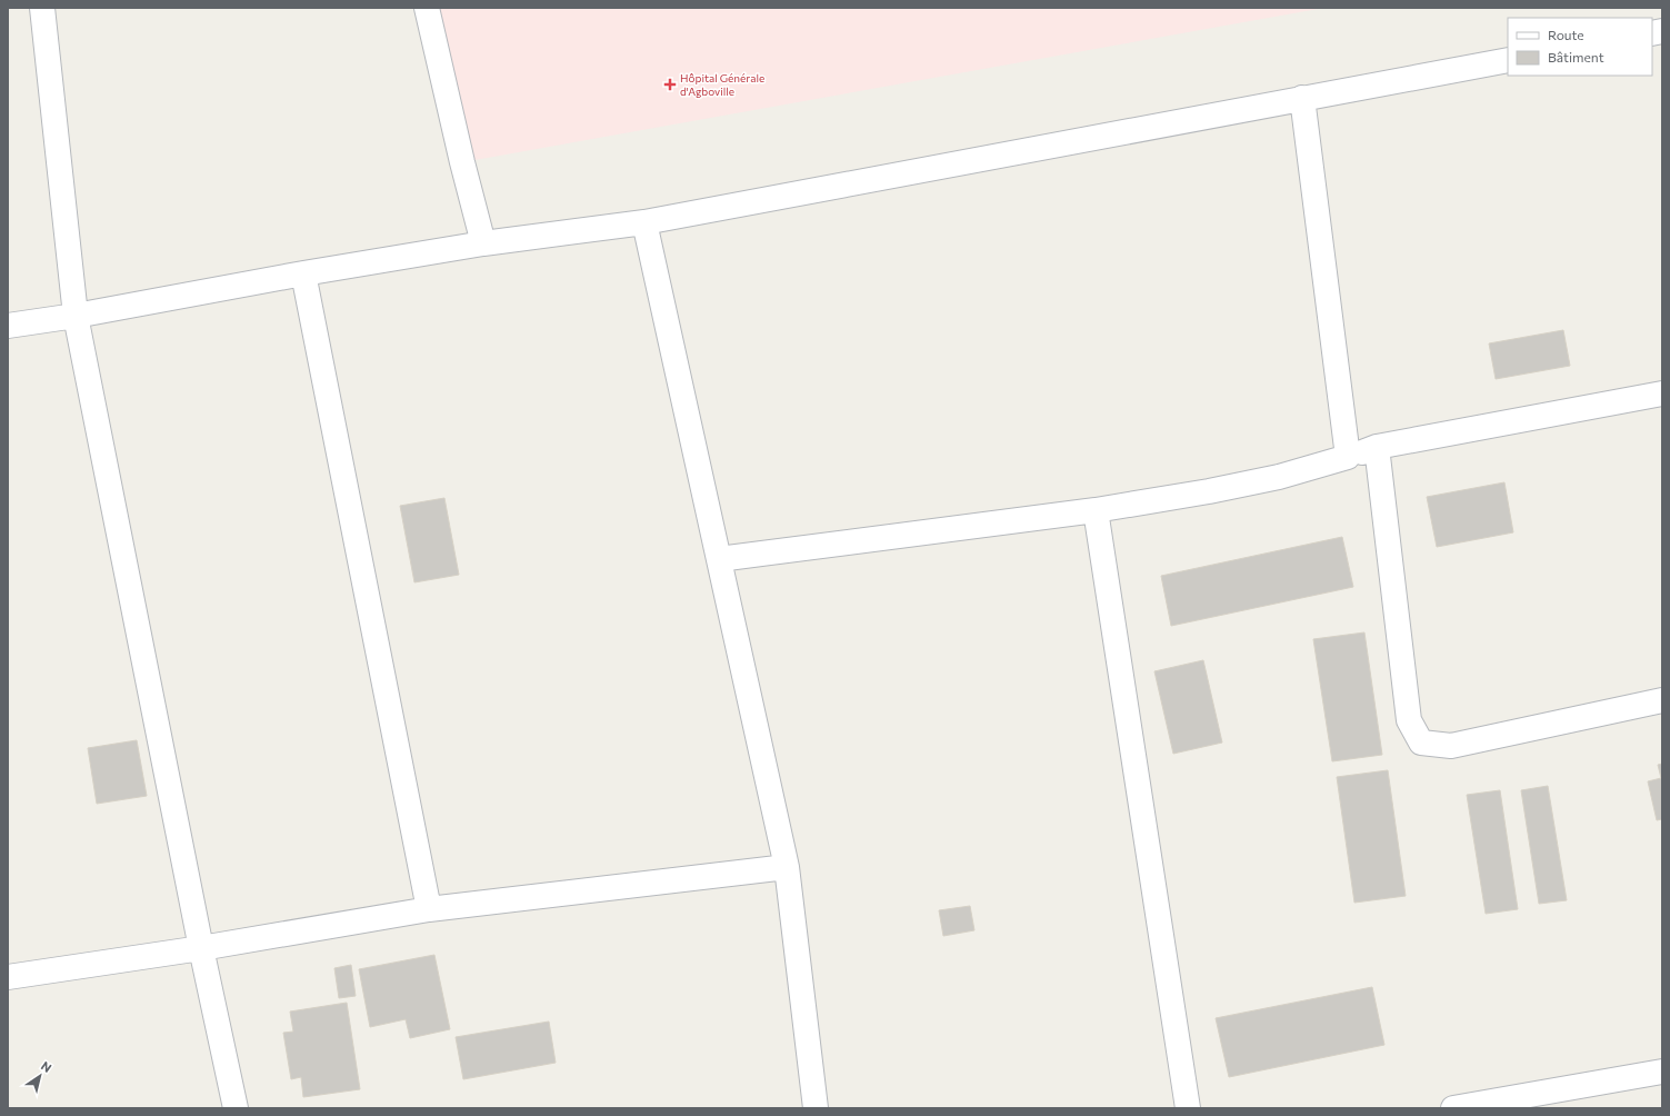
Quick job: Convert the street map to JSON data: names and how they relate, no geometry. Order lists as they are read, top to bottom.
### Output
{
  "places": {
    "health": ["Hôpital Générale d'Agboville"]
  },
  "legend": ["Route", "Bâtiment"],
  "north": "top right"
}
